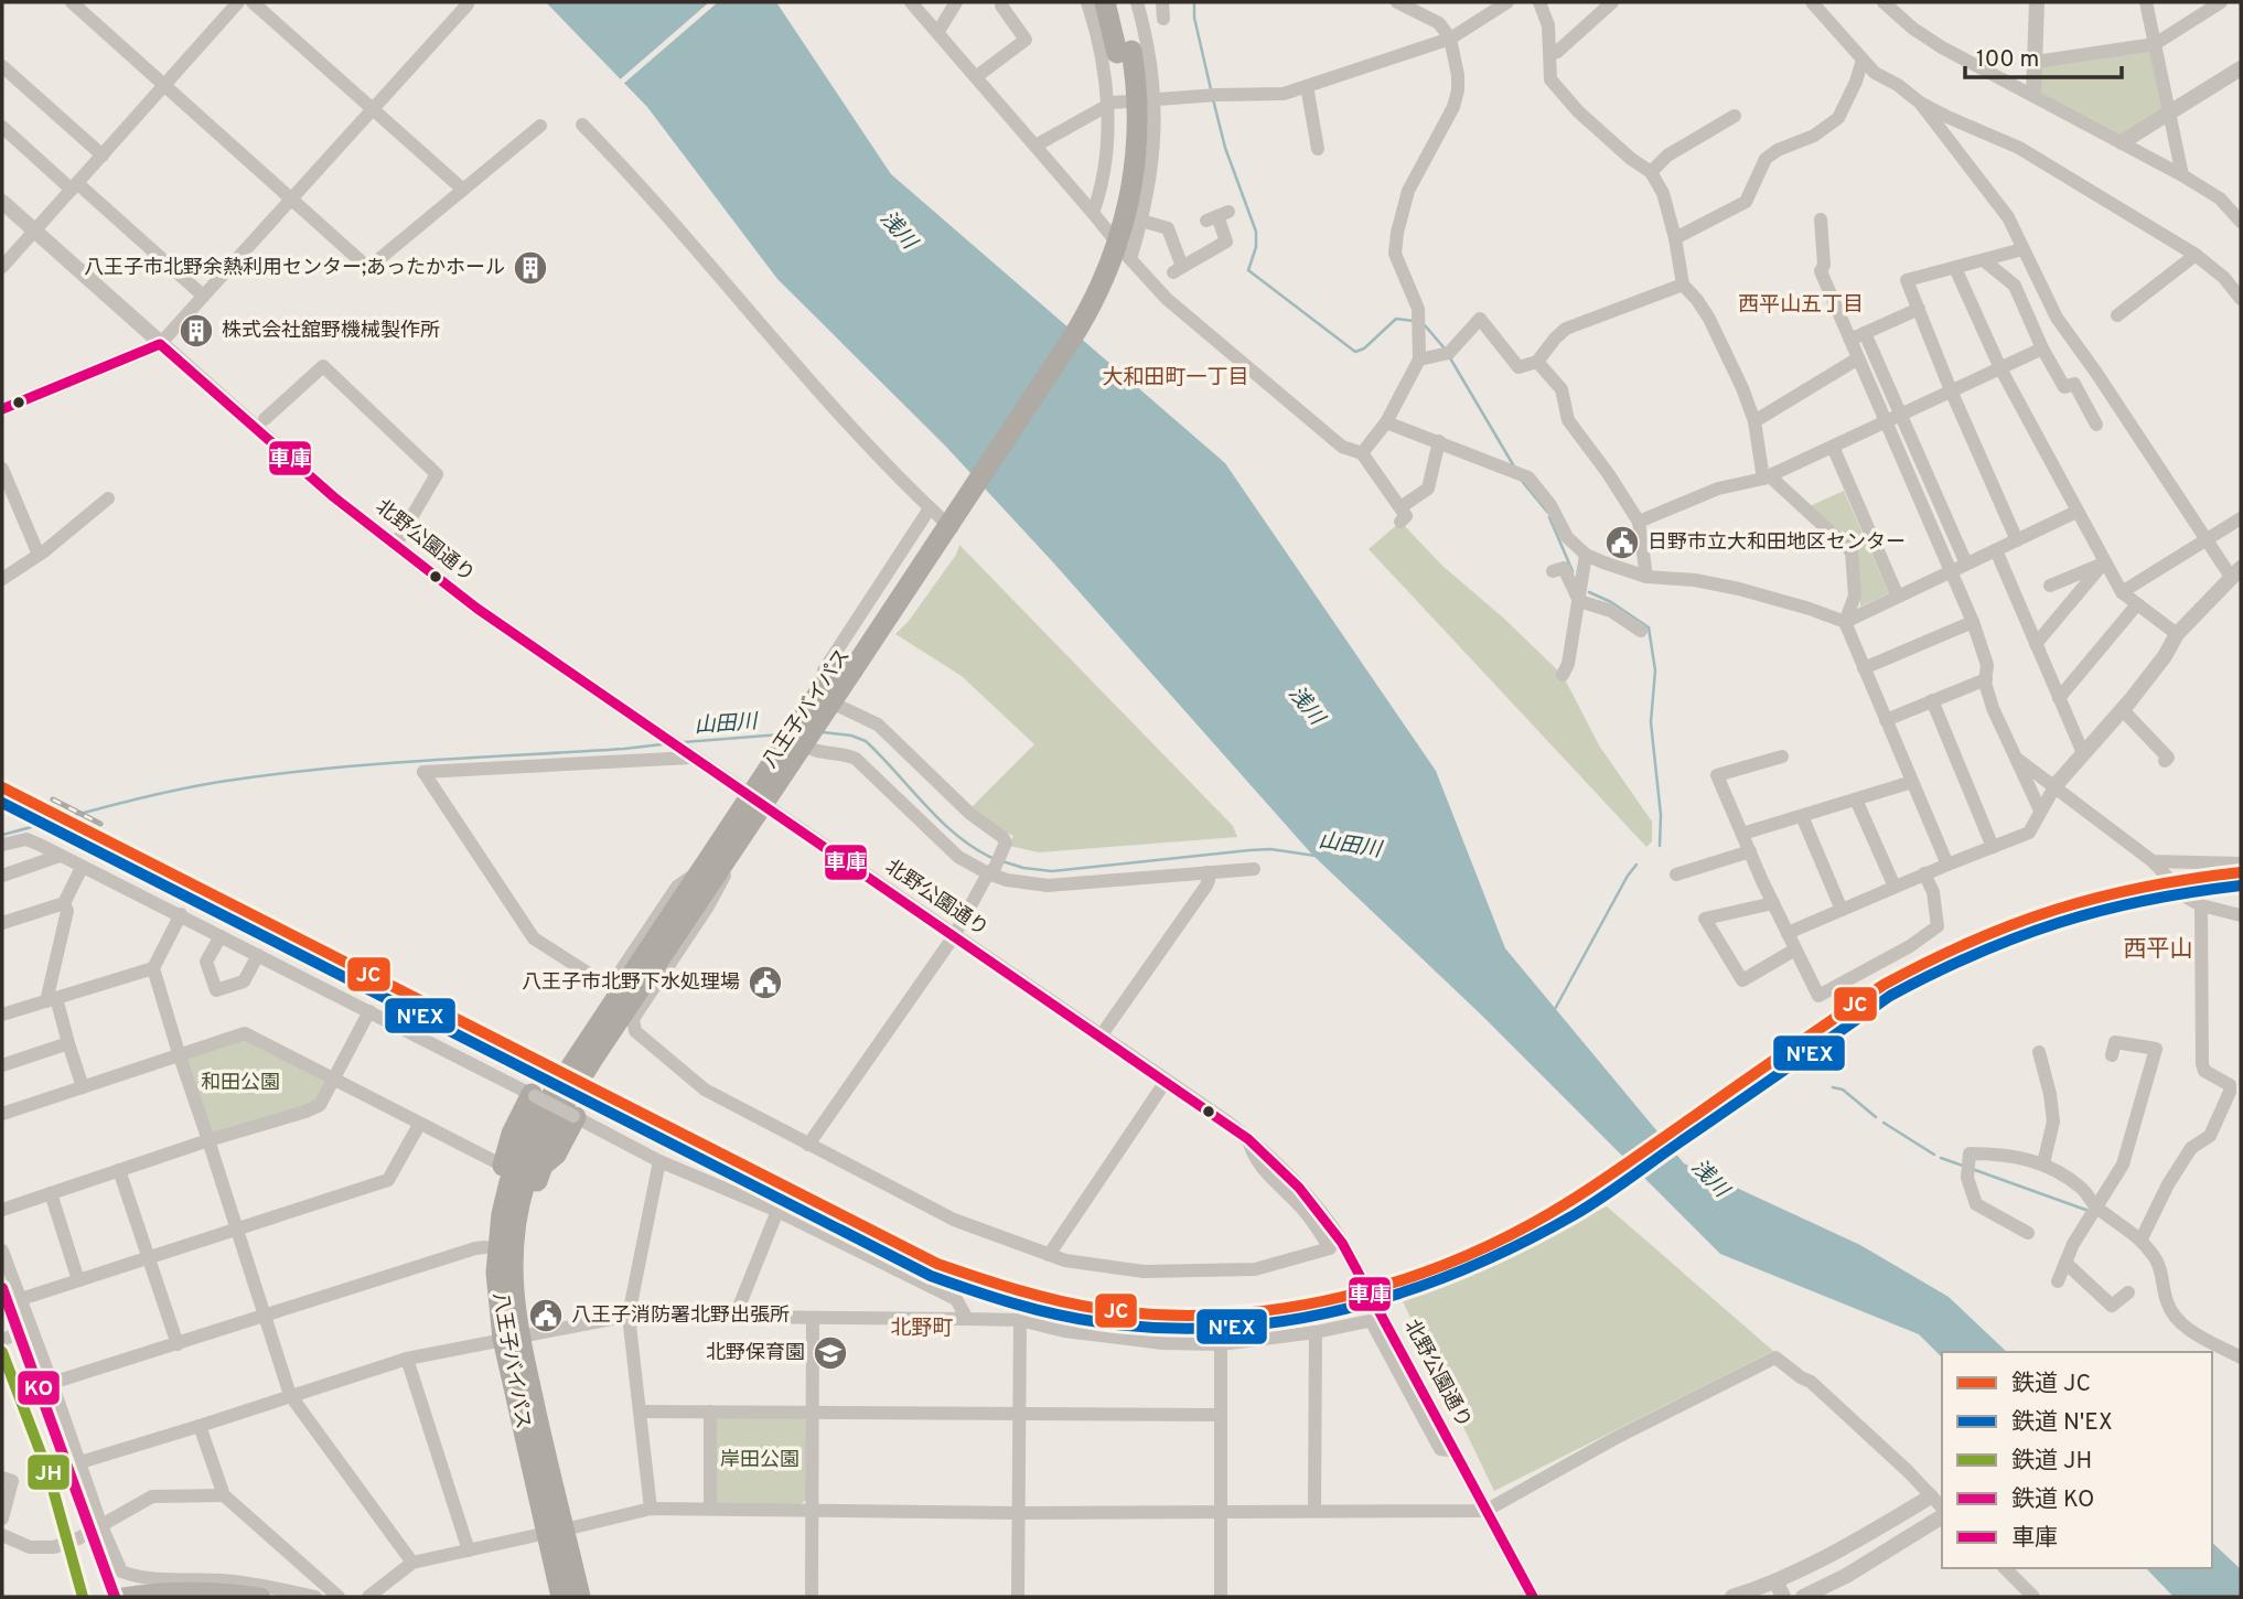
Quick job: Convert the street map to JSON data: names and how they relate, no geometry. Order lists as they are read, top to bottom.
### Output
{
  "streets": {
    "highway": ["八王子バイパス"],
    "street": ["北野公園通り"]
  },
  "crossings": [
    ["北野公園通り", "八王子バイパス"]
  ],
  "districts": [
    "西平山五丁目",
    "大和田町一丁目",
    "西平山",
    "北野町"
  ],
  "water": ["浅川", "山田川"],
  "parks": ["和田公園", "岸田公園"],
  "places": {
    "building": ["八王子市北野余熱利用センター;あったかホール", "株式会社舘野機械製作所"],
    "public building": ["日野市立大和田地区センター", "八王子市北野下水処理場", "八王子消防署北野出張所"],
    "school or university": ["北野保育園"]
  },
  "lines": [
    "transit line 車庫",
    "rail line JC",
    "rail line N'EX",
    "rail line KO",
    "rail line JH"
  ],
  "legend": [
    "鉄道 JC",
    "鉄道 N'EX",
    "鉄道 JH",
    "鉄道 KO",
    "車庫"
  ],
  "scale_bar": "100 m"
}
